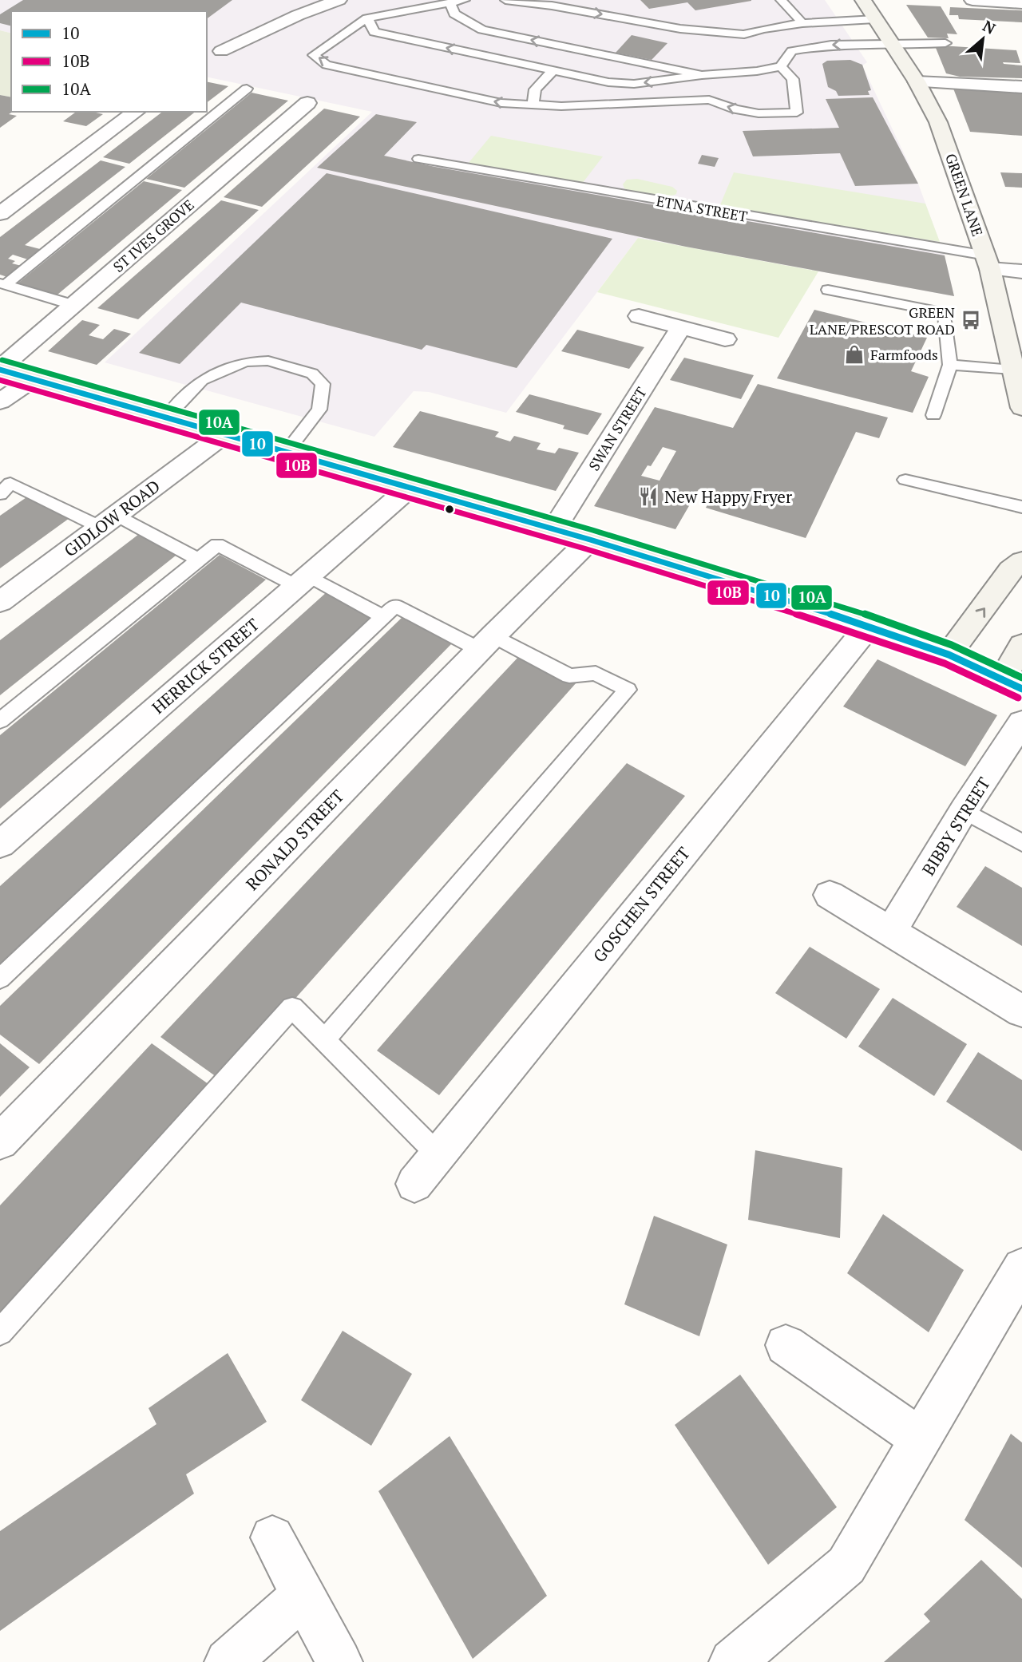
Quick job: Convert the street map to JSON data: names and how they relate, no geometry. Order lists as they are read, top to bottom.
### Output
{
  "streets": {
    "main road": ["GREEN LANE"],
    "street": [
      "ST IVES GROVE",
      "SWAN STREET",
      "GIDLOW ROAD",
      "HERRICK STREET",
      "BIBBY STREET",
      "RONALD STREET",
      "GOSCHEN STREET"
    ],
    "lane": ["ETNA STREET"]
  },
  "crossings": [
    ["GREEN LANE", "ETNA STREET"]
  ],
  "places": {
    "bus stop": ["GREEN LANE/PRESCOT ROAD"],
    "shop": ["Farmfoods"],
    "restaurant": ["New Happy Fryer"]
  },
  "lines": ["transit line 10A", "transit line 10", "transit line 10B"],
  "legend": ["10", "10B", "10A"],
  "north": "top right"
}
